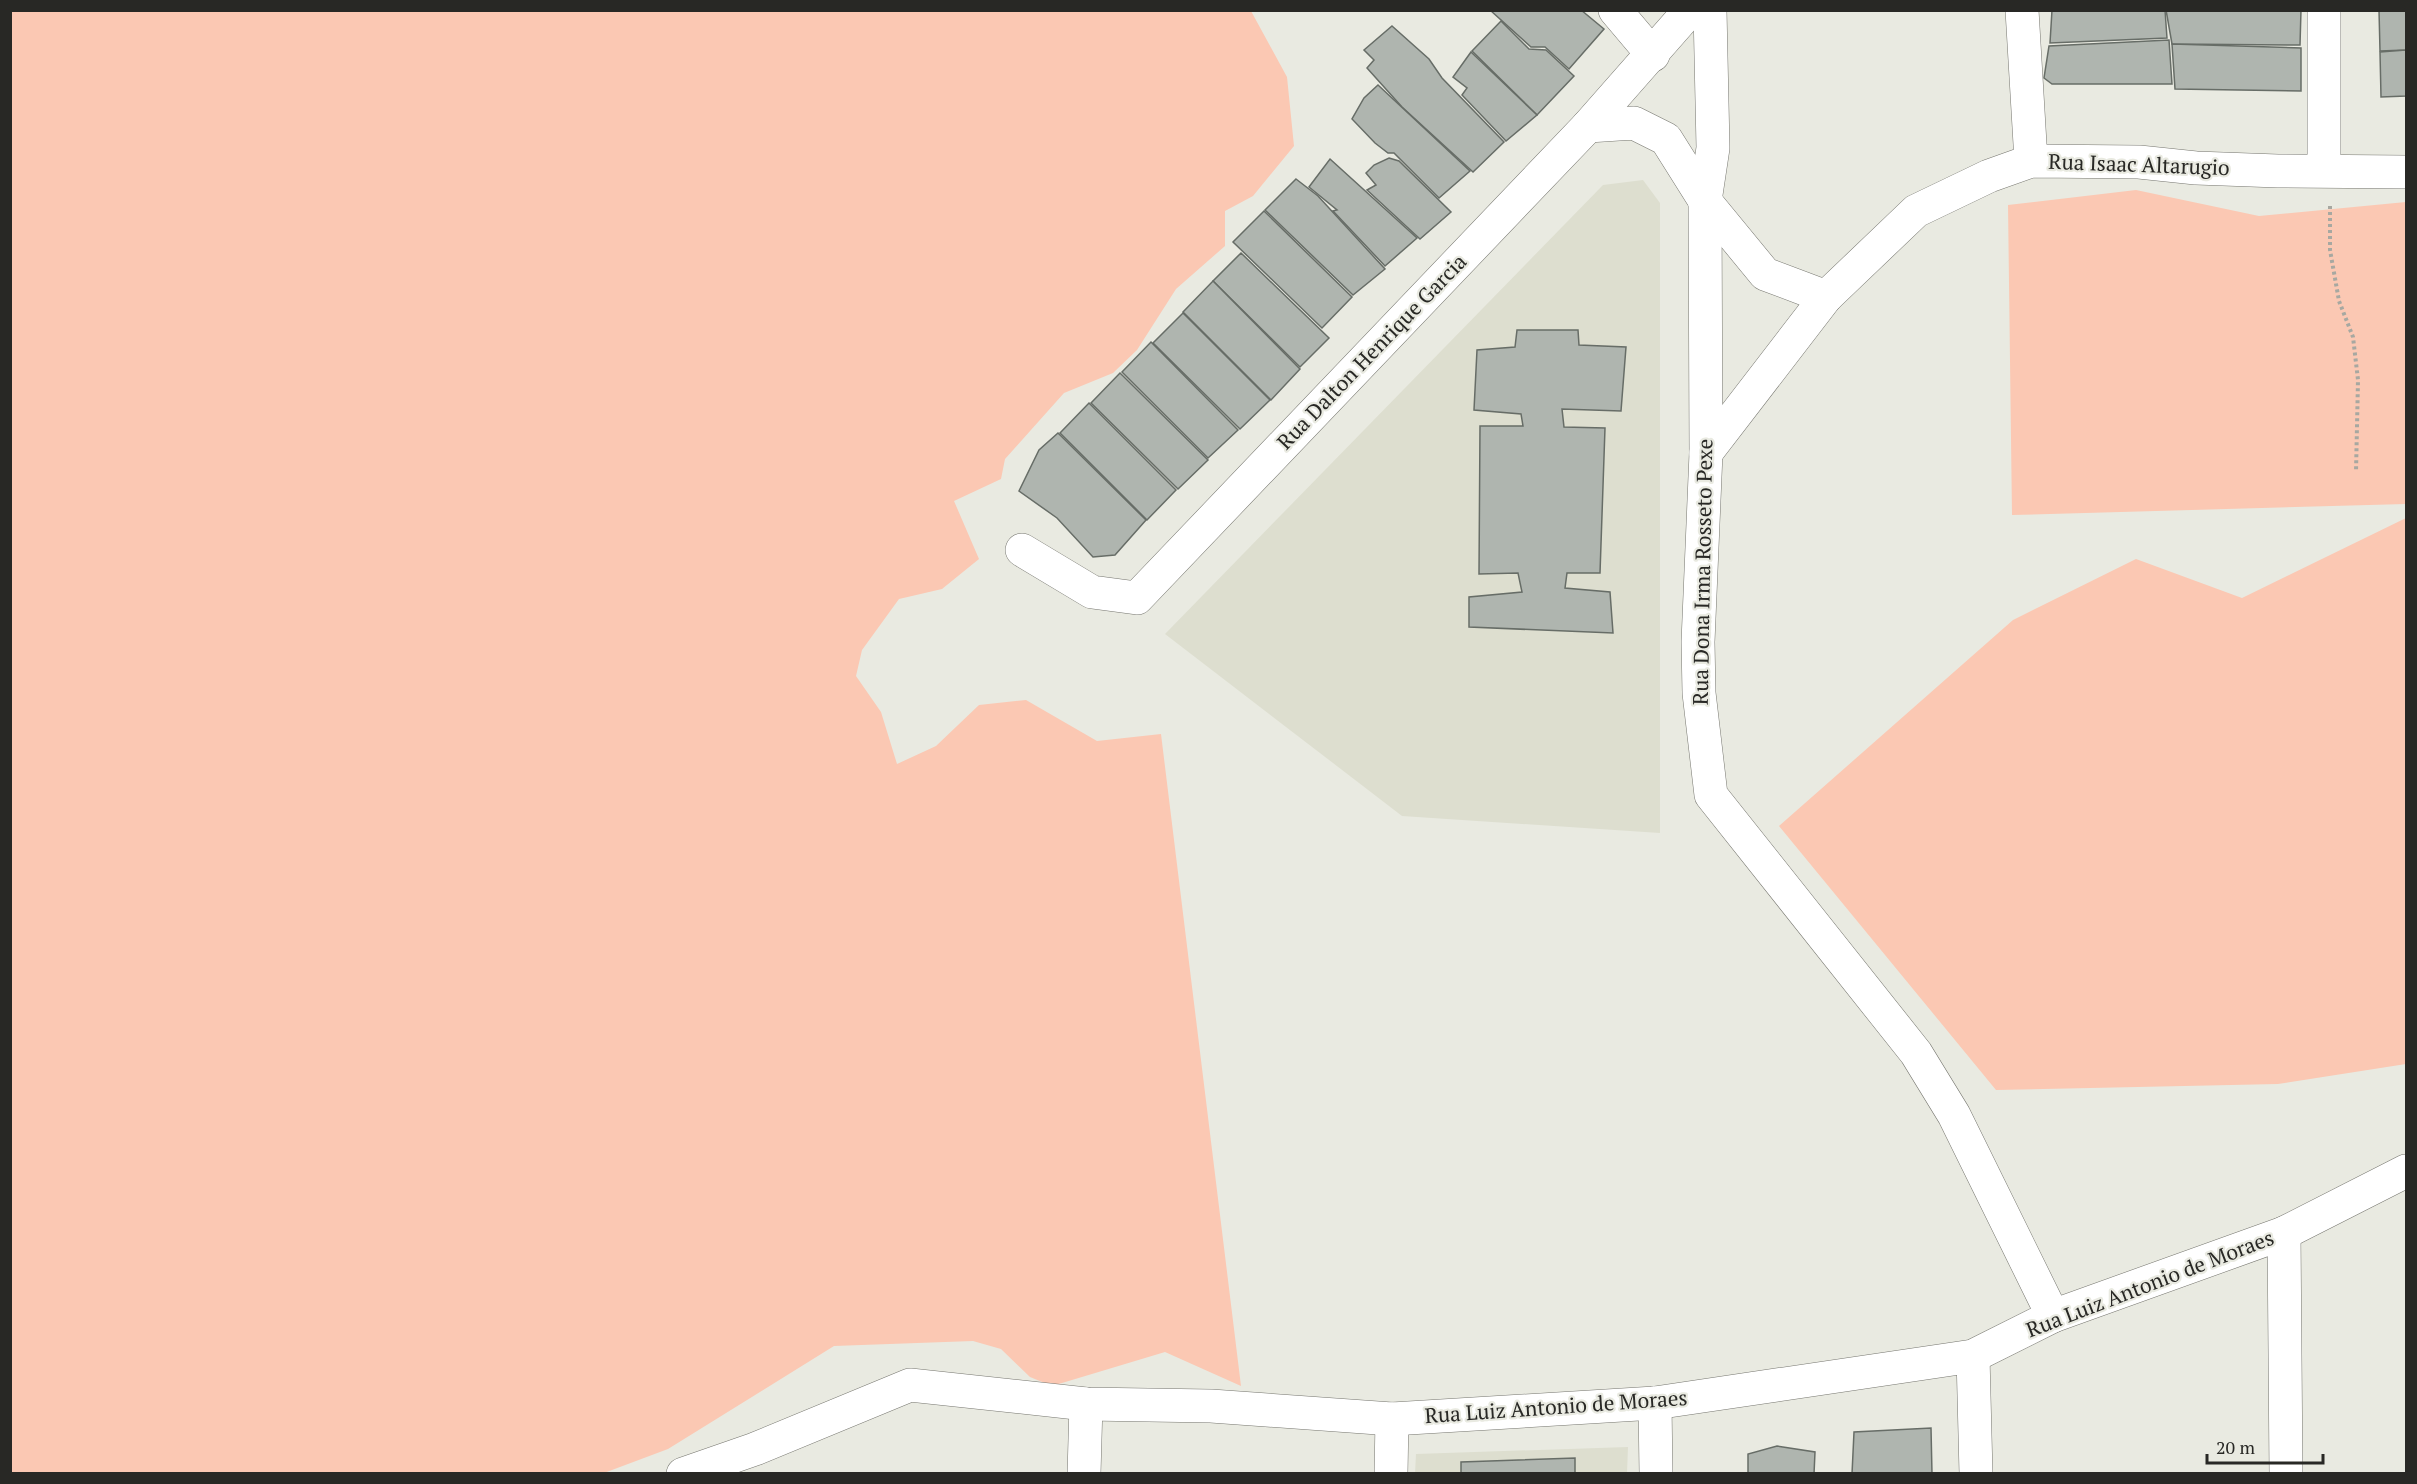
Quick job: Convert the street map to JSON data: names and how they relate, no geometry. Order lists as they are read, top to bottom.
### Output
{
  "streets": {
    "street": [
      "Rua Isaac Altarugio",
      "Rua Dalton Henrique Garcia",
      "Rua Dona Irma Rosseto Pexe",
      "Rua Luiz Antonio de Moraes"
    ]
  },
  "crossings": [
    ["Rua Isaac Altarugio", "Rua Dona Irma Rosseto Pexe"],
    ["Rua Dona Irma Rosseto Pexe", "Rua Luiz Antonio de Moraes"]
  ],
  "scale_bar": "20 m"
}
